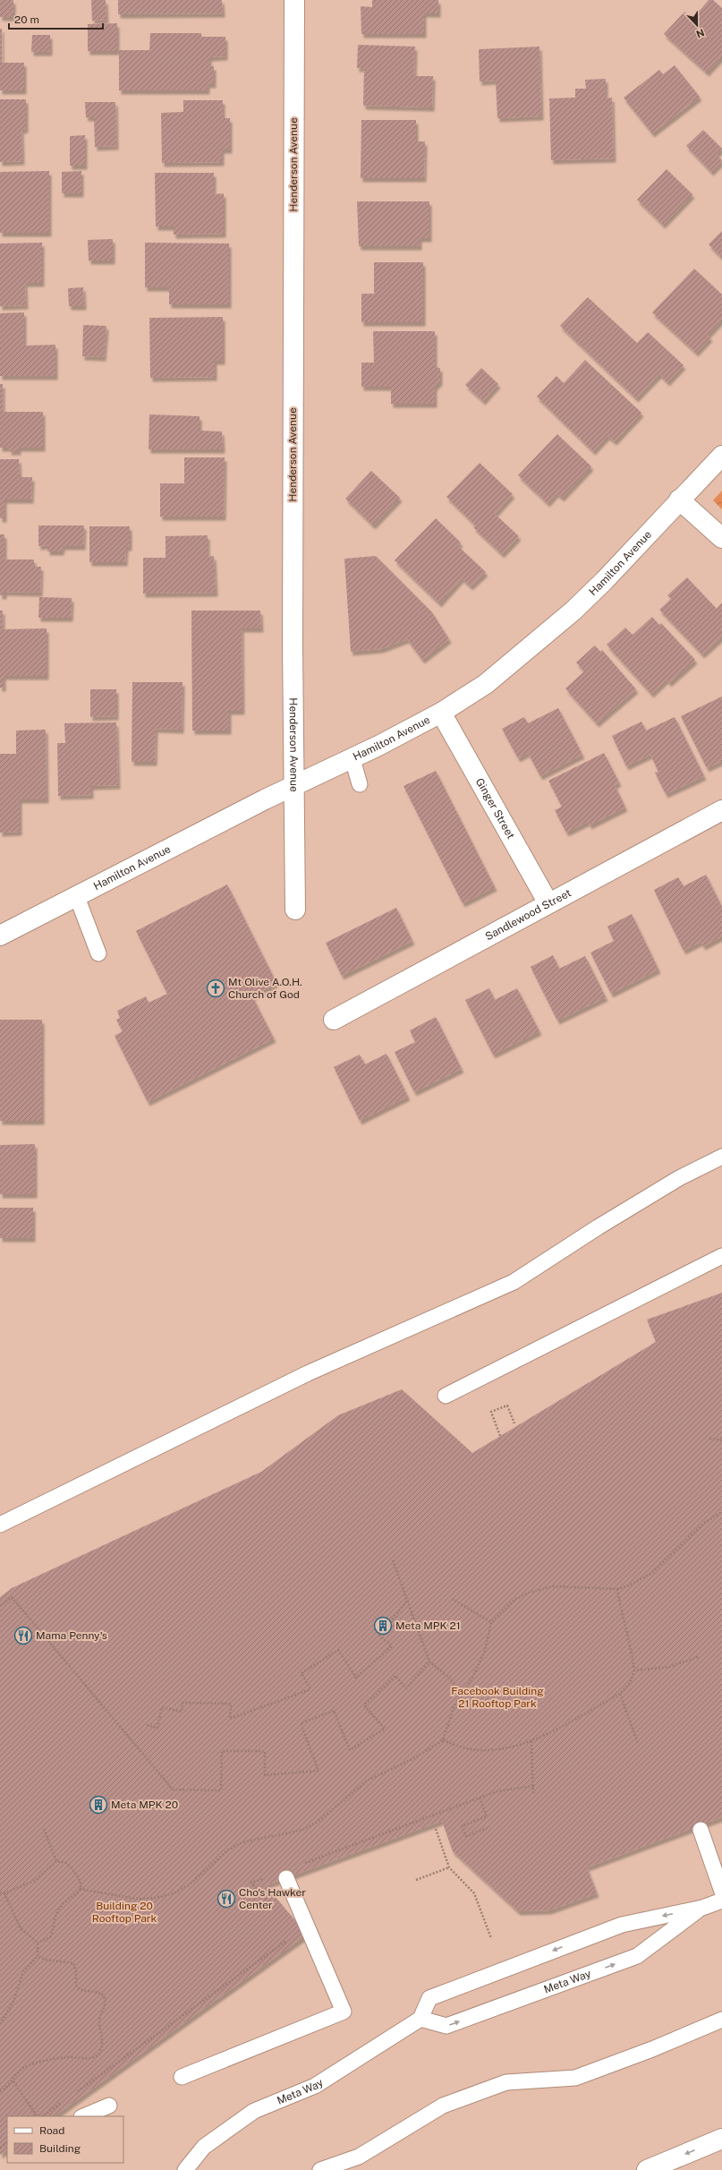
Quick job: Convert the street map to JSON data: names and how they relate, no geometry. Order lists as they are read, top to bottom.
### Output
{
  "streets": {
    "main road": [
      "Henderson Avenue",
      "Hamilton Avenue",
      "Ginger Street",
      "Sandlewood Street"
    ],
    "lane": ["Meta Way"]
  },
  "crossings": [
    ["Henderson Avenue", "Hamilton Avenue"],
    ["Hamilton Avenue", "Ginger Street"],
    ["Ginger Street", "Sandlewood Street"]
  ],
  "parks": ["Facebook Building 21 Rooftop Park", "Building 20 Rooftop Park"],
  "places": {
    "church": ["Mt Olive A.O.H. Church of God"],
    "building": ["Meta MPK 21", "Meta MPK 20"],
    "restaurant": ["Mama Penny's", "Cho's Hawker Center"]
  },
  "legend": ["Road", "Building"],
  "scale_bar": "20 m",
  "north": "bottom"
}
